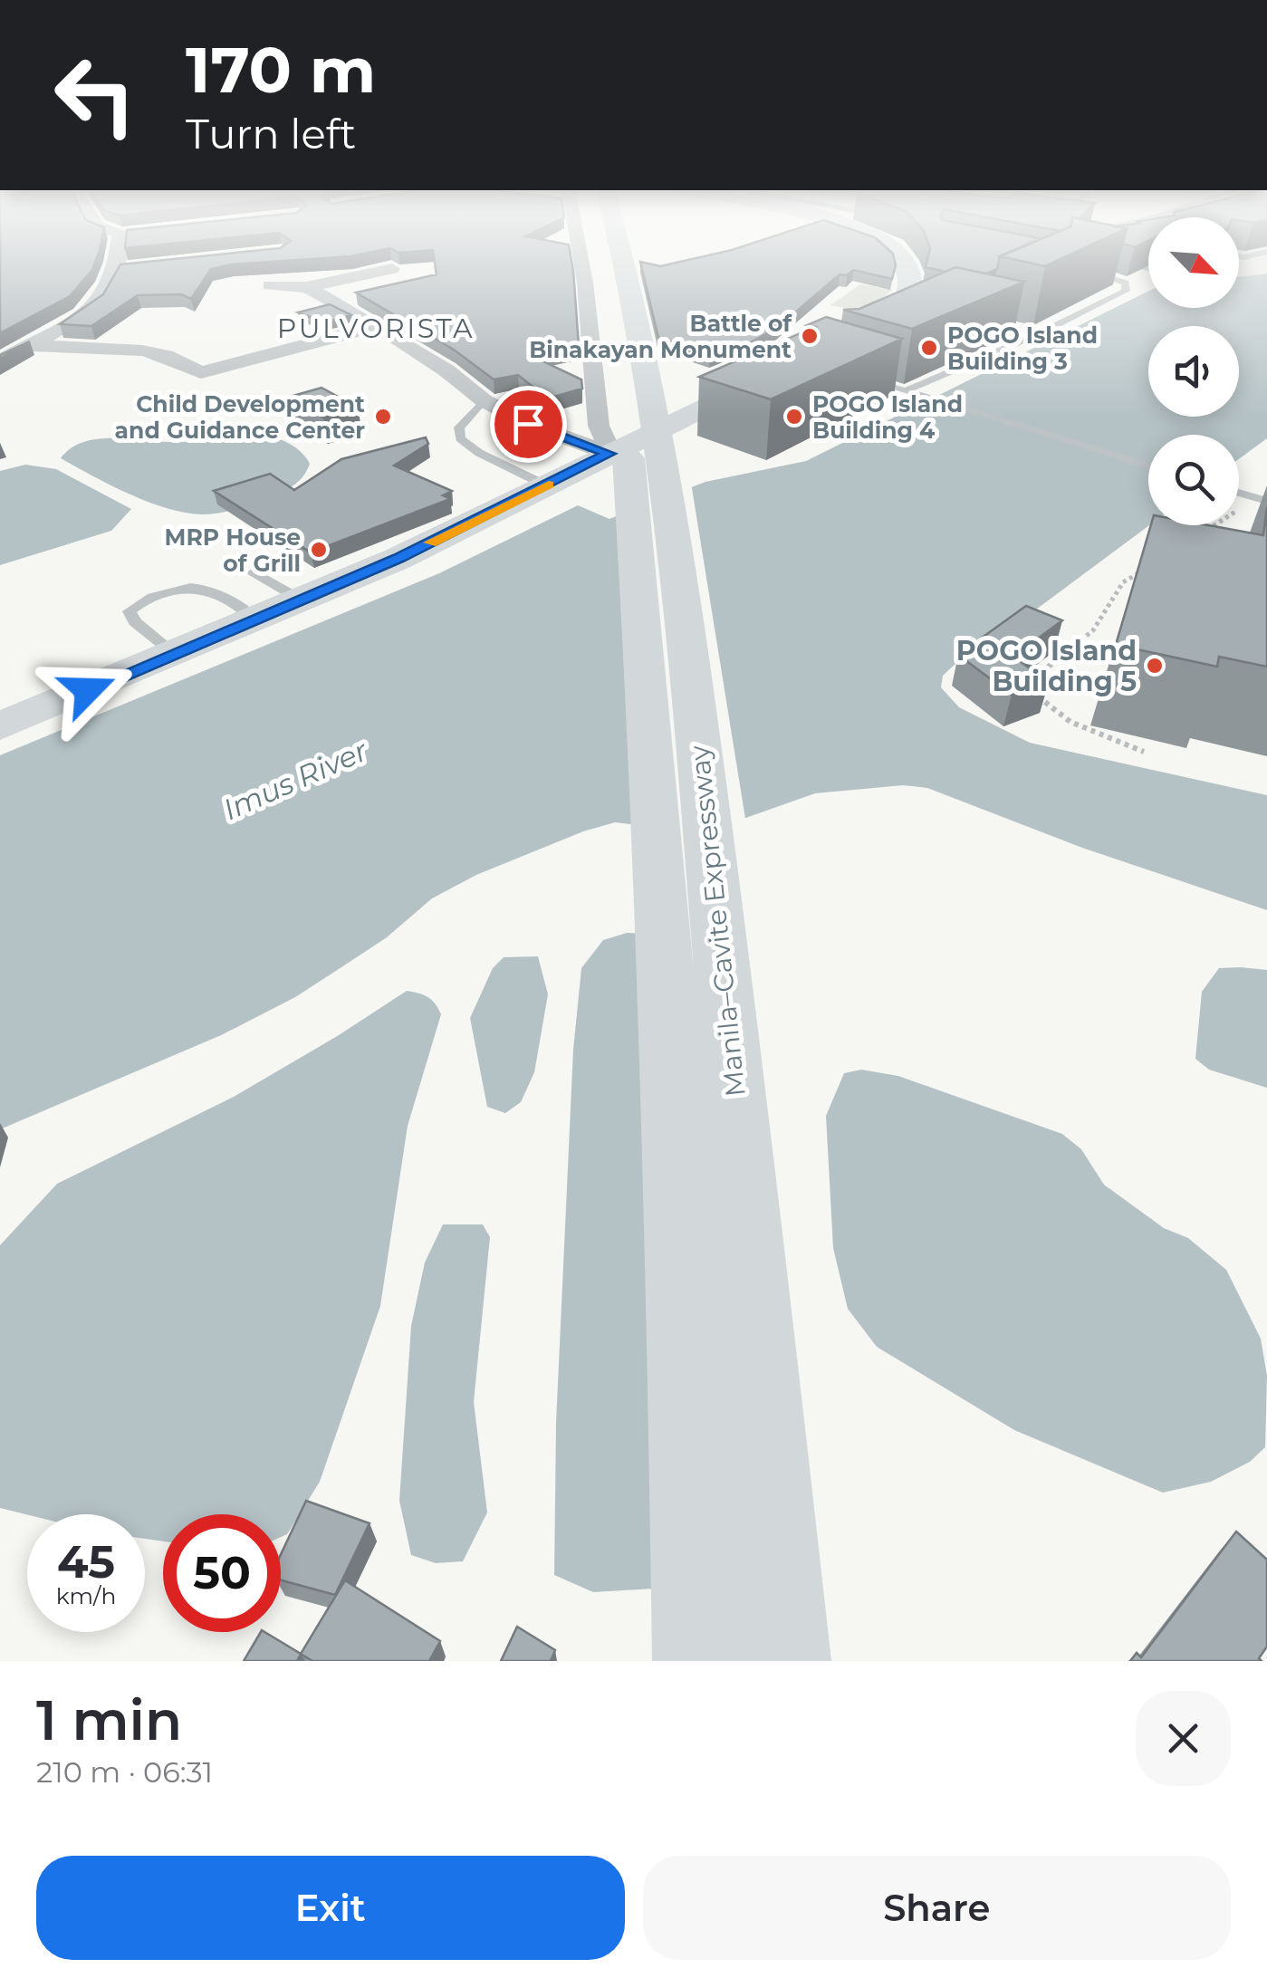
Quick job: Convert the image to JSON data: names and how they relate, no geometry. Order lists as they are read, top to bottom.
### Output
{
  "streets": {
    "main road": ["Manila–Cavite Expressway"]
  },
  "districts": ["PULVORISTA"],
  "water": ["Imus River"],
  "places": [
    "Battle of Binakayan Monument",
    "POGO Island Building 3",
    "Child Development and Guidance Center",
    "POGO Island Building 4",
    "MRP House of Grill",
    "POGO Island Building 5"
  ],
  "north": "bottom right",
  "page": {
    "turn": ["170 m", "Turn left"],
    "speed": "45 km/h",
    "limit": "50",
    "heading": ["1 min", "210 m · 06:31"],
    "buttons": ["Exit", "Share"]
  }
}
